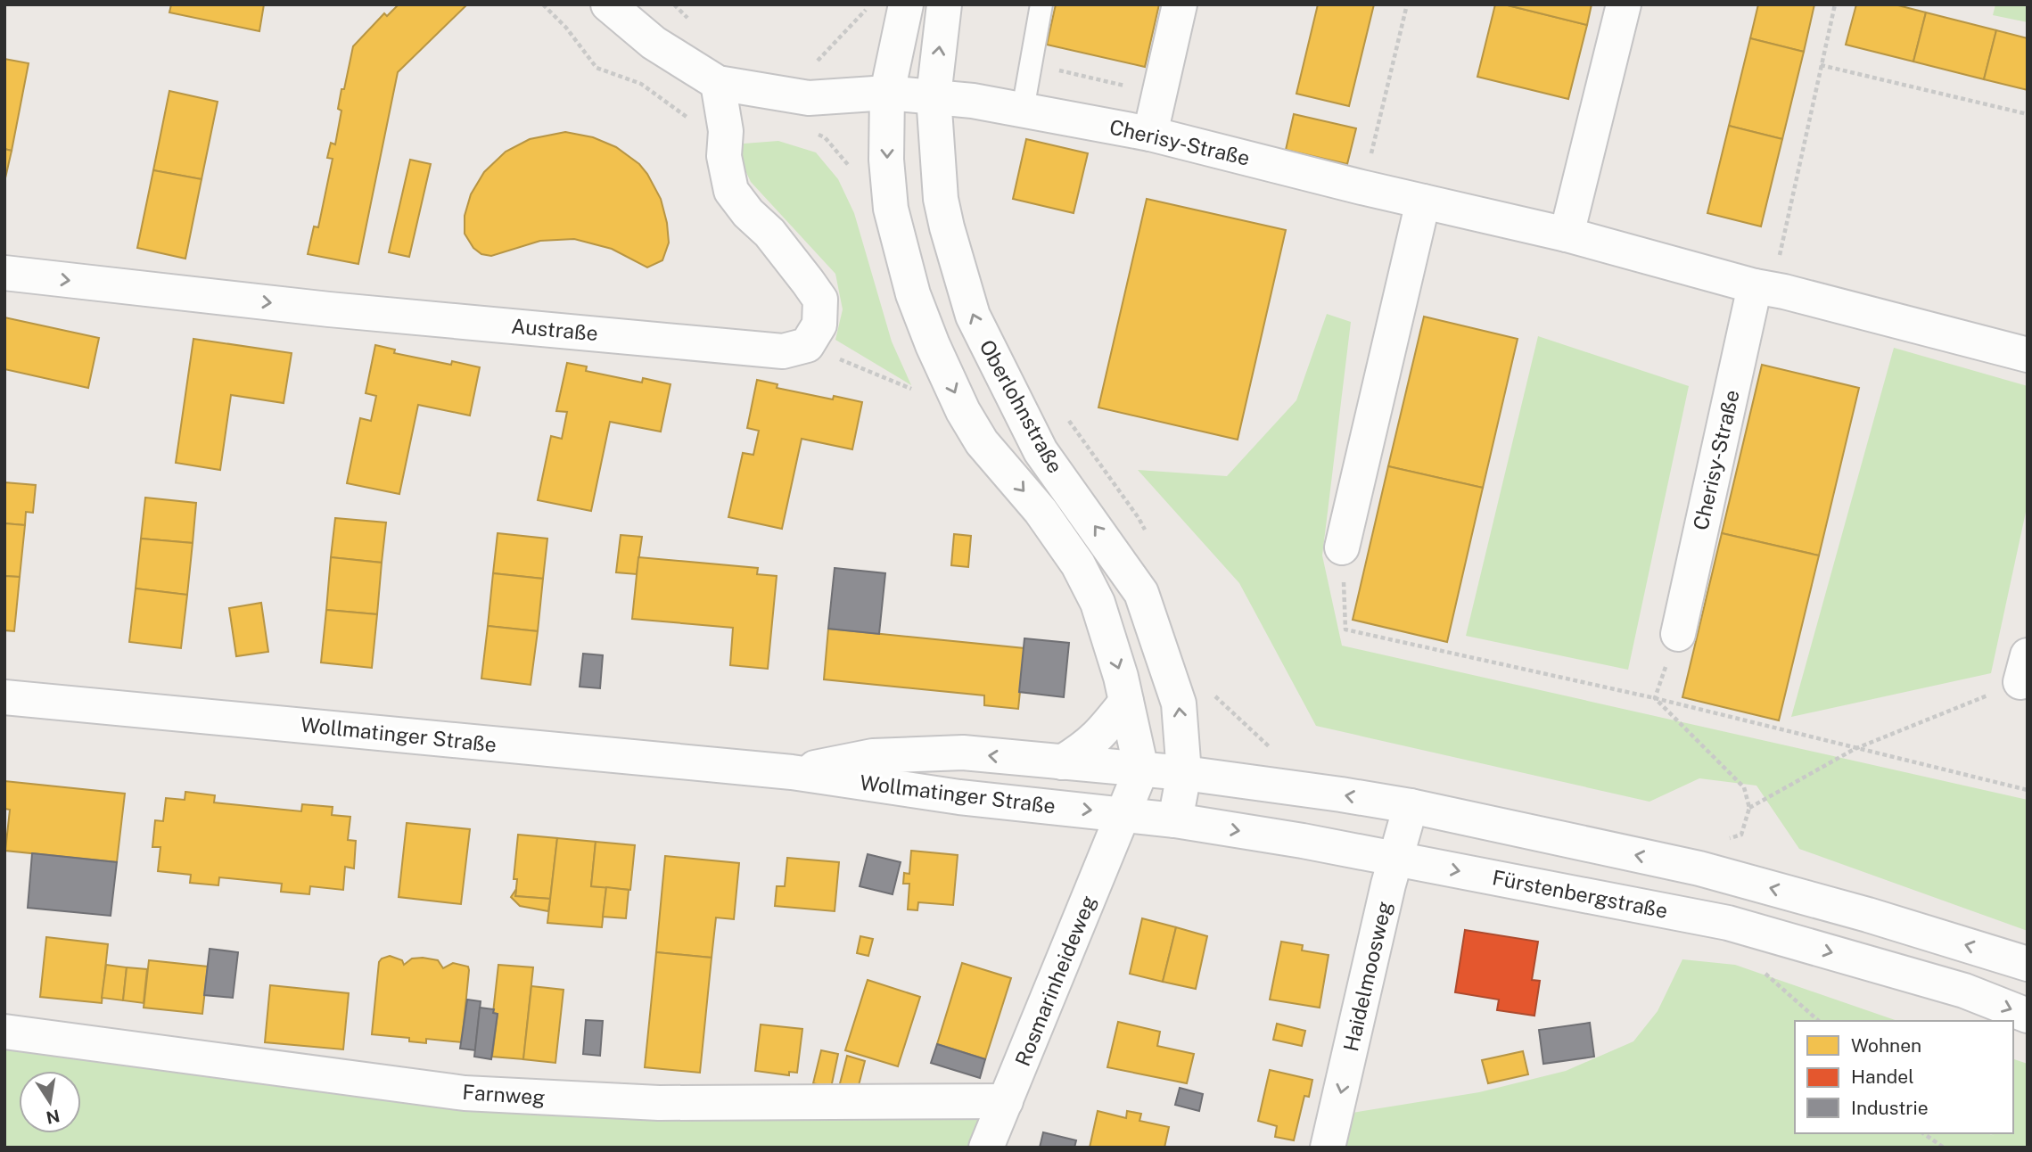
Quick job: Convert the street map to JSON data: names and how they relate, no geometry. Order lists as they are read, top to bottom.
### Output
{
  "streets": {
    "street": [
      "Cherisy-Straße",
      "Austraße",
      "Oberlohnstraße",
      "Wollmatinger Straße",
      "Fürstenbergstraße",
      "Haidelmoosweg",
      "Rosmarinheideweg",
      "Farnweg"
    ]
  },
  "crossings": [
    ["Cherisy-Straße", "Oberlohnstraße"],
    ["Oberlohnstraße", "Wollmatinger Straße"],
    ["Oberlohnstraße", "Fürstenbergstraße"],
    ["Wollmatinger Straße", "Fürstenbergstraße"],
    ["Wollmatinger Straße", "Rosmarinheideweg"],
    ["Fürstenbergstraße", "Haidelmoosweg"],
    ["Fürstenbergstraße", "Rosmarinheideweg"],
    ["Rosmarinheideweg", "Farnweg"]
  ],
  "one_way": ["Austraße", "Haidelmoosweg"],
  "legend": ["Wohnen", "Handel", "Industrie"],
  "north": "bottom"
}
